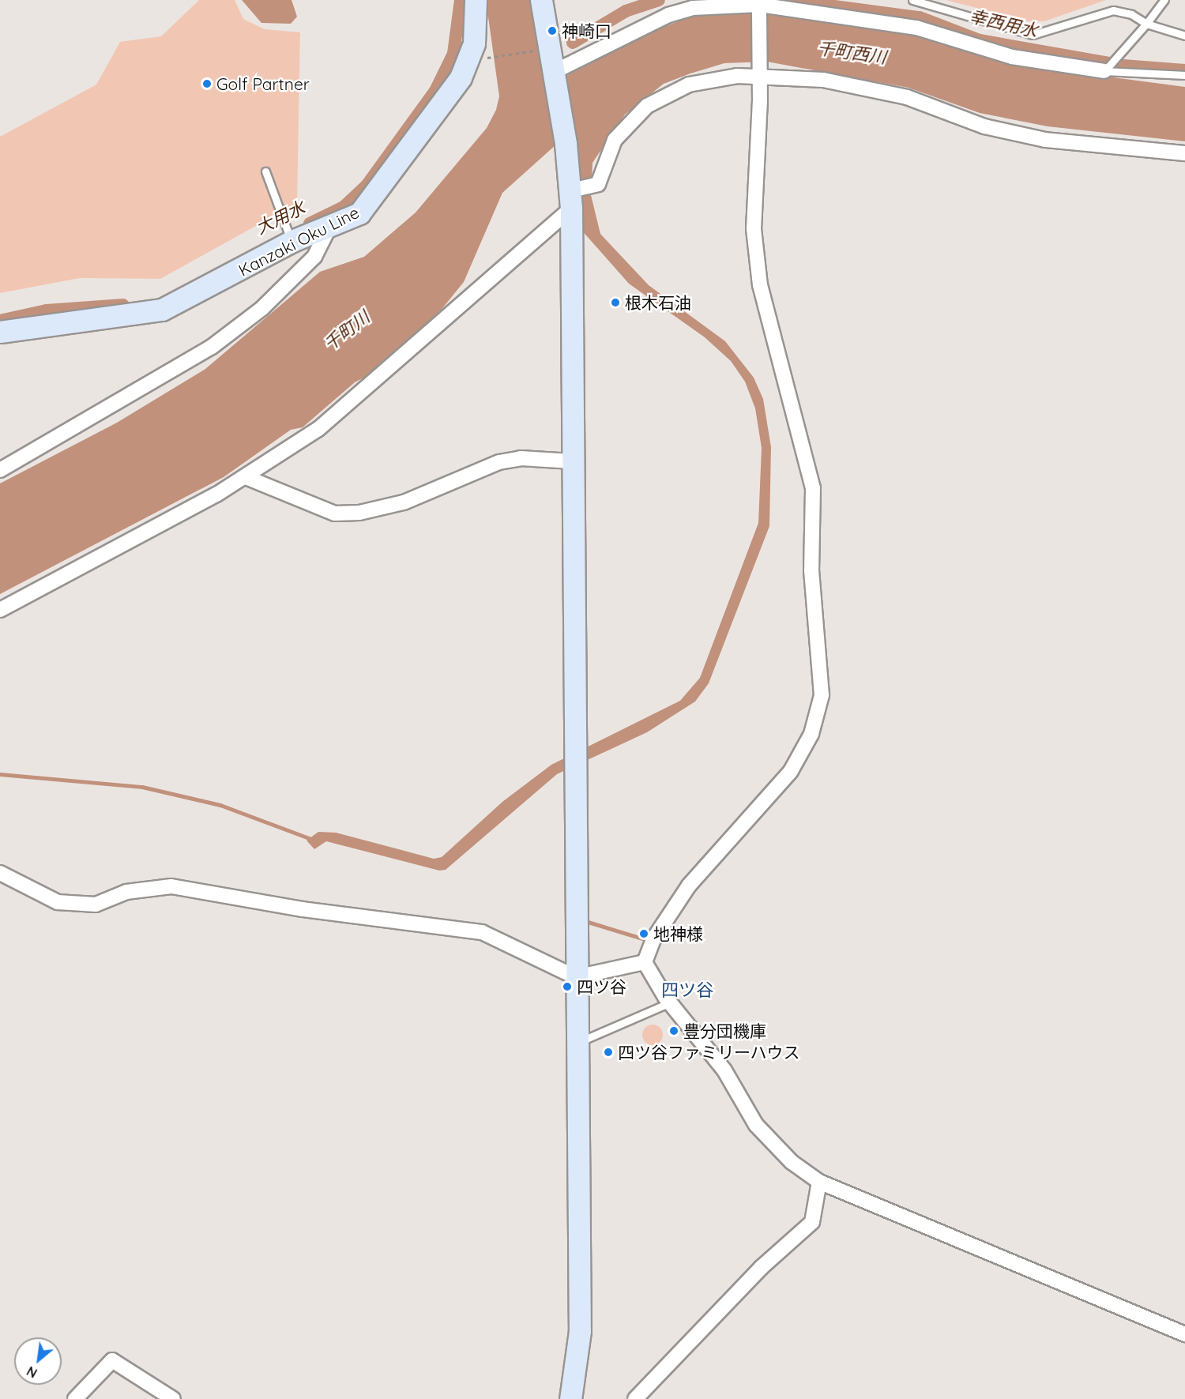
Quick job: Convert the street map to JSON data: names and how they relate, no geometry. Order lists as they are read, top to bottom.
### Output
{
  "streets": {
    "street": ["Kanzaki Oku Line"]
  },
  "districts": ["四ツ谷"],
  "water": [
    "幸西用水",
    "千町西川",
    "大用水",
    "千町川"
  ],
  "places": [
    "神崎口",
    "Golf Partner",
    "根木石油",
    "地神様",
    "四ツ谷",
    "豊分団機庫",
    "四ツ谷ファミリーハウス"
  ],
  "north": "bottom left"
}
